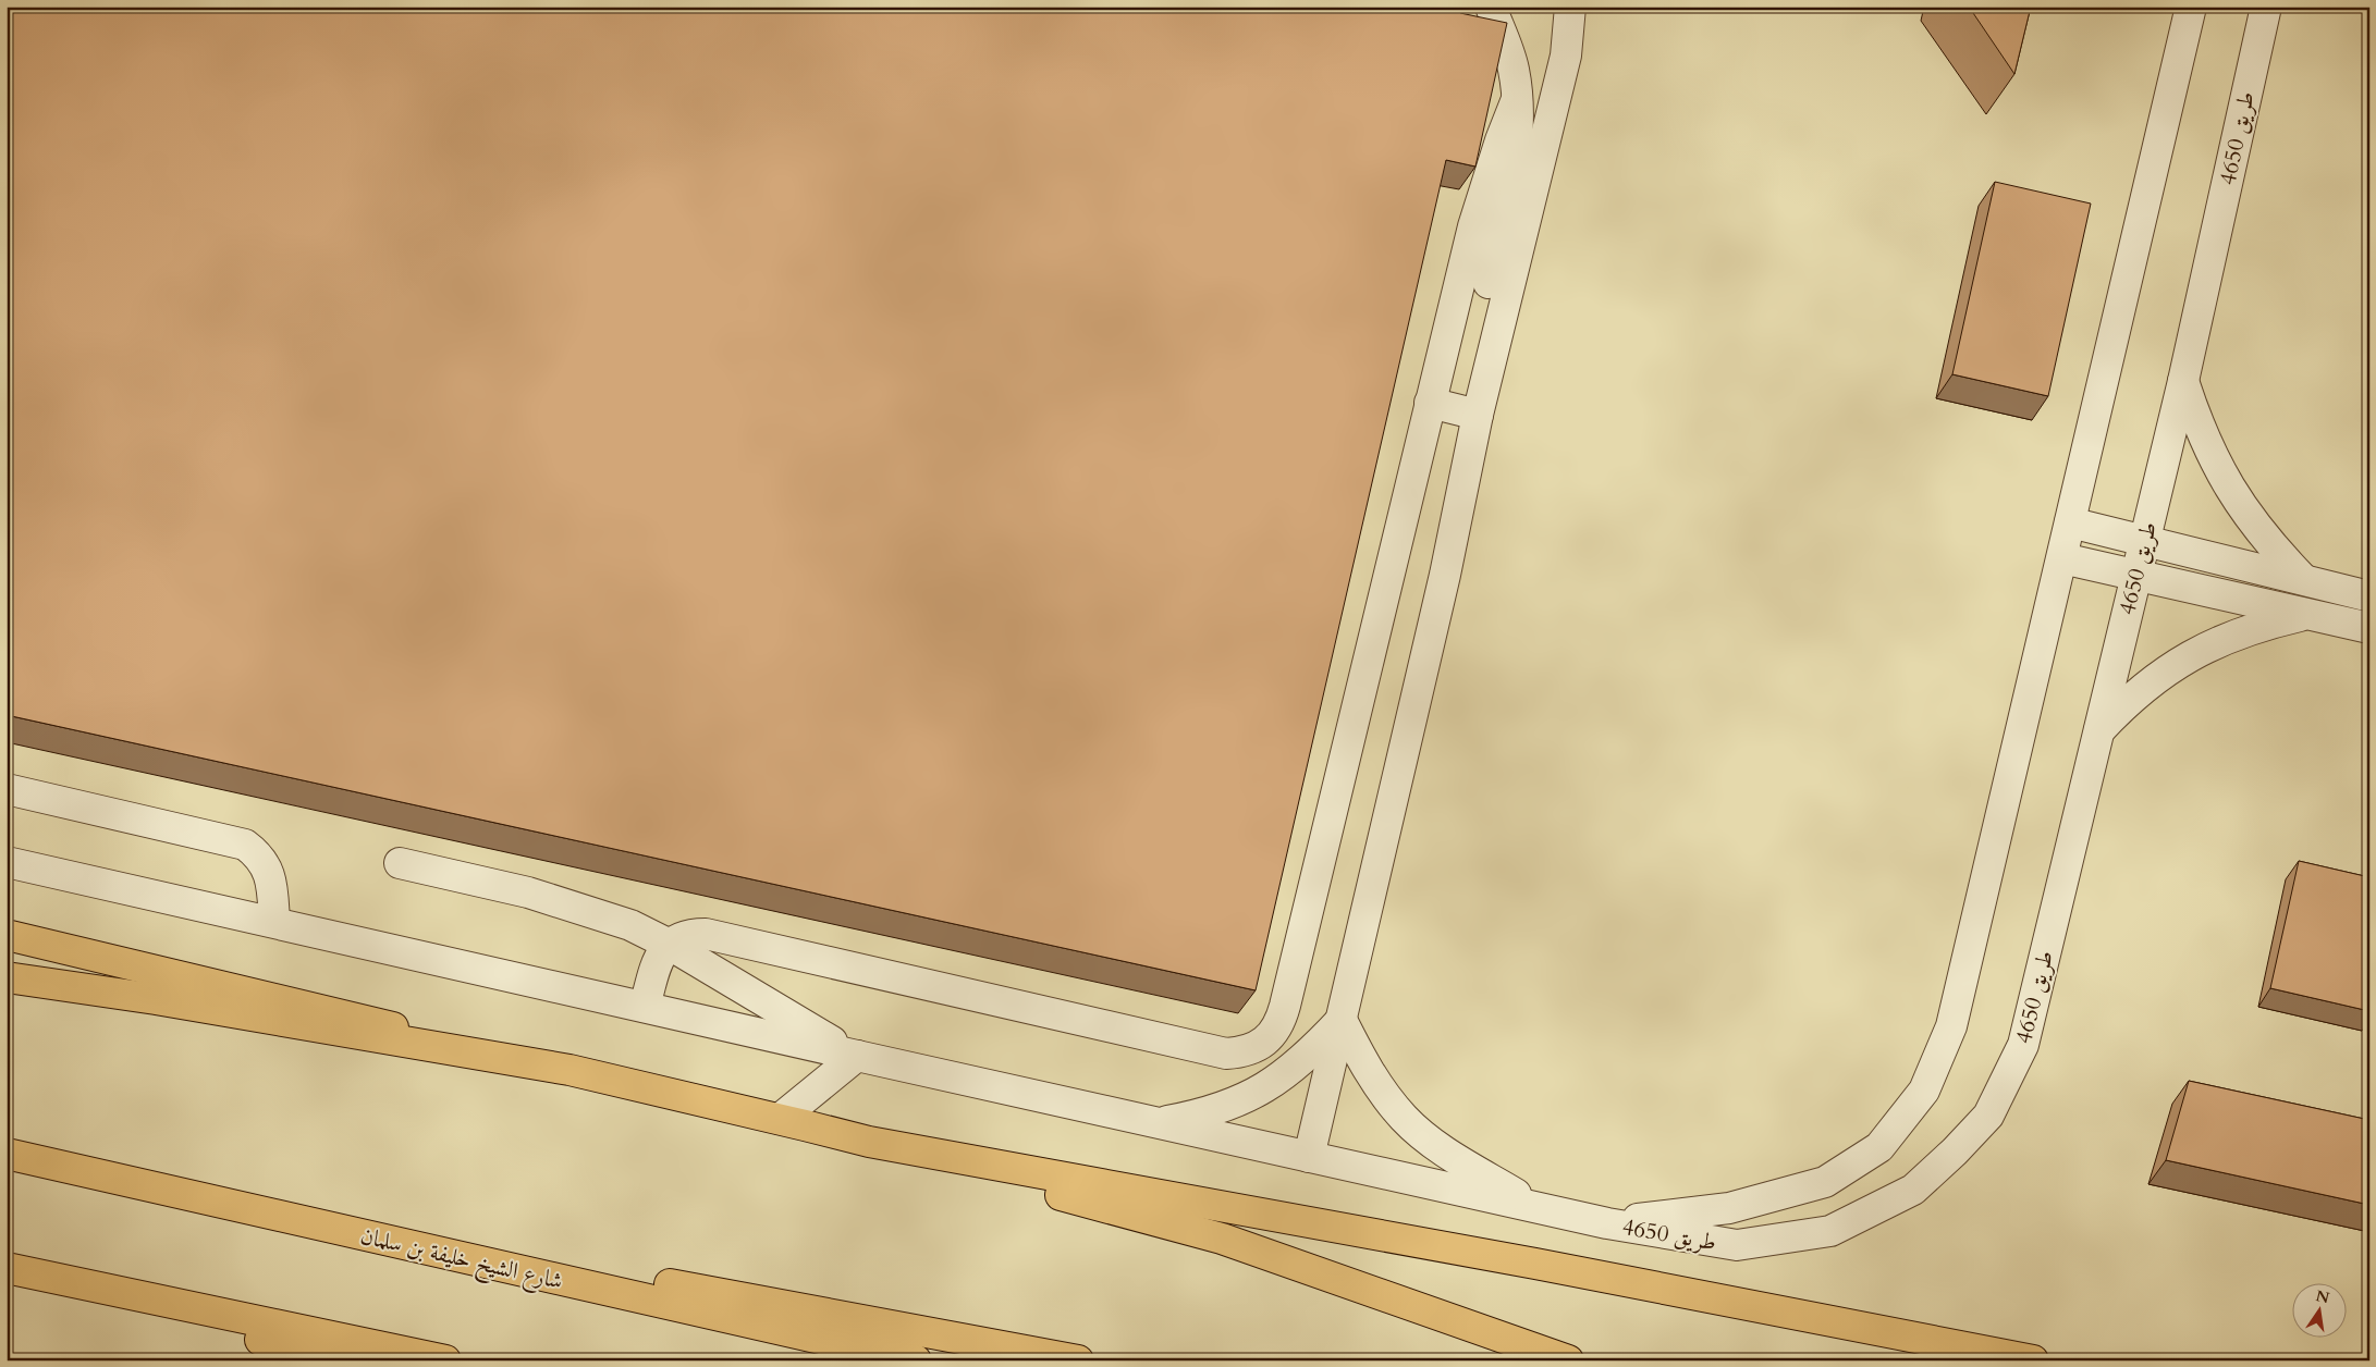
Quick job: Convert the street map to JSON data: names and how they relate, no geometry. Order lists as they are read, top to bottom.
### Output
{
  "streets": {
    "main road": ["شارع الشيخ خليفة بن سلمان"],
    "lane": ["طريق 4650"]
  },
  "north": "top"
}
